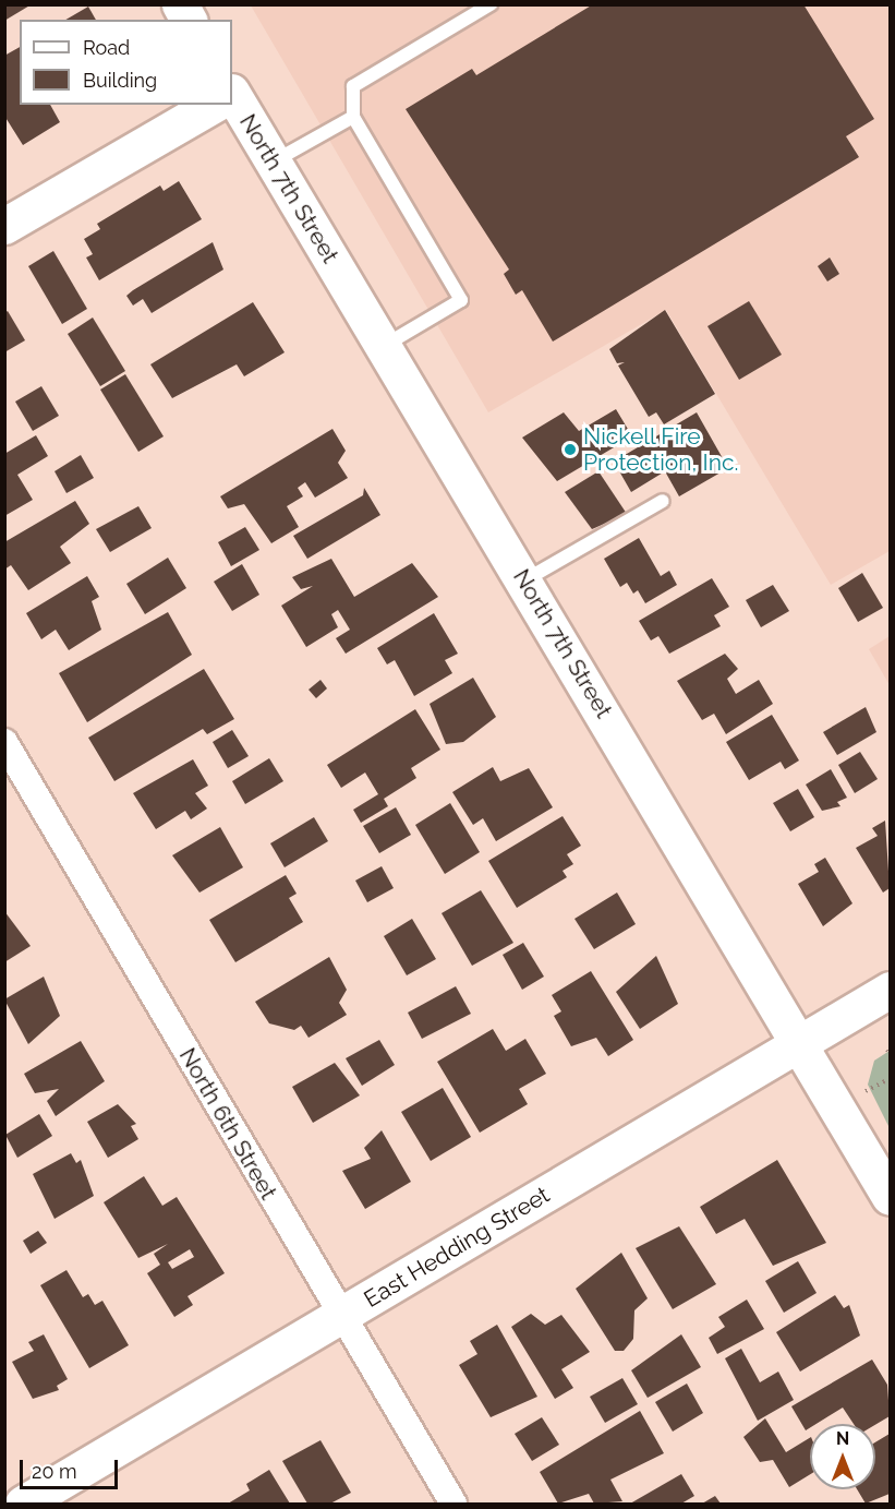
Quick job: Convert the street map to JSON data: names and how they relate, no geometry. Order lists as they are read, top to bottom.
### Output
{
  "streets": {
    "street": ["North 7th Street", "North 6th Street", "East Hedding Street"]
  },
  "crossings": [
    ["North 7th Street", "East Hedding Street"],
    ["North 6th Street", "East Hedding Street"]
  ],
  "places": ["Nickell Fire Protection, Inc."],
  "legend": ["Road", "Building"],
  "scale_bar": "20 m",
  "north": "top"
}
